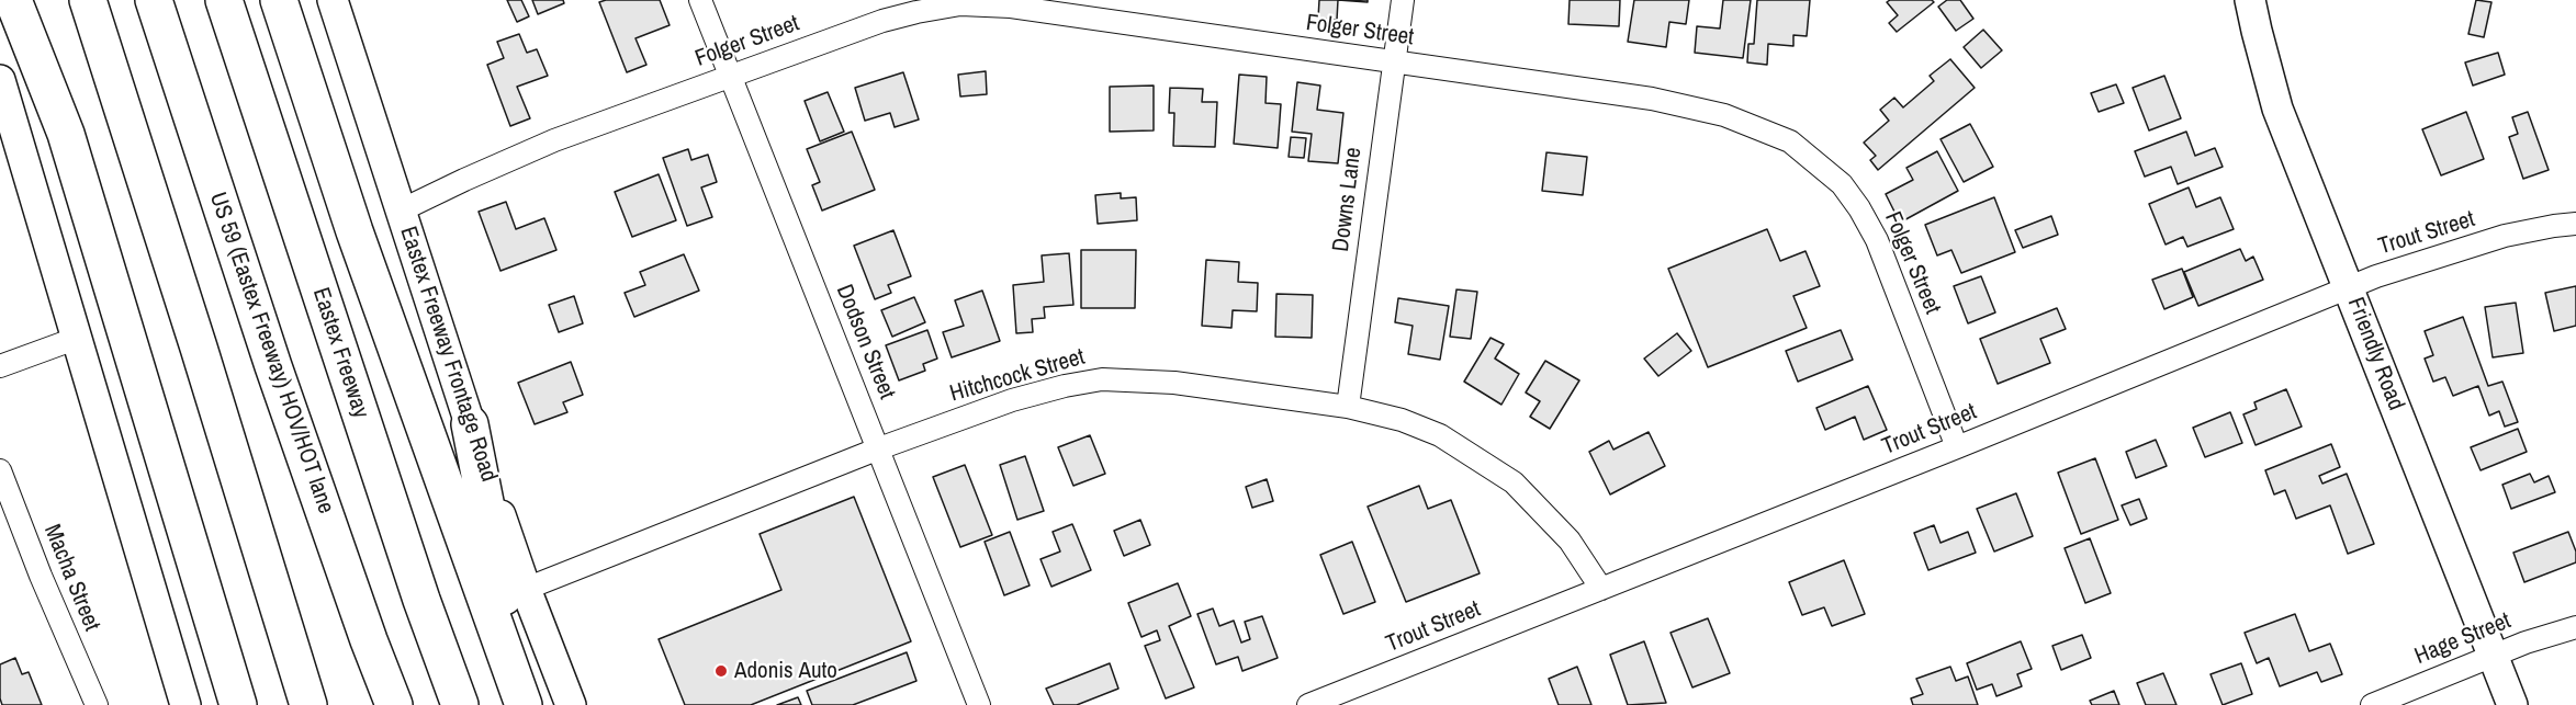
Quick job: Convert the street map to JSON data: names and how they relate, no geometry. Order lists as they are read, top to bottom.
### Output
{
  "streets": {
    "highway": ["US 59 (Eastex Freeway) HOV/HOT lane", "Eastex Freeway"],
    "main road": ["Eastex Freeway Frontage Road", "Friendly Road"],
    "street": [
      "Folger Street",
      "Downs Lane",
      "Trout Street",
      "Dodson Street",
      "Hitchcock Street",
      "Macha Street",
      "Hage Street"
    ]
  },
  "crossings": [
    ["Folger Street", "Downs Lane"],
    ["Folger Street", "Trout Street"],
    ["Folger Street", "Dodson Street"],
    ["Folger Street", "Eastex Freeway Frontage Road"],
    ["Downs Lane", "Hitchcock Street"],
    ["Trout Street", "Friendly Road"],
    ["Trout Street", "Hitchcock Street"],
    ["Dodson Street", "Hitchcock Street"],
    ["Eastex Freeway Frontage Road", "Hitchcock Street"],
    ["Friendly Road", "Hage Street"]
  ],
  "places": ["Adonis Auto"]
}
